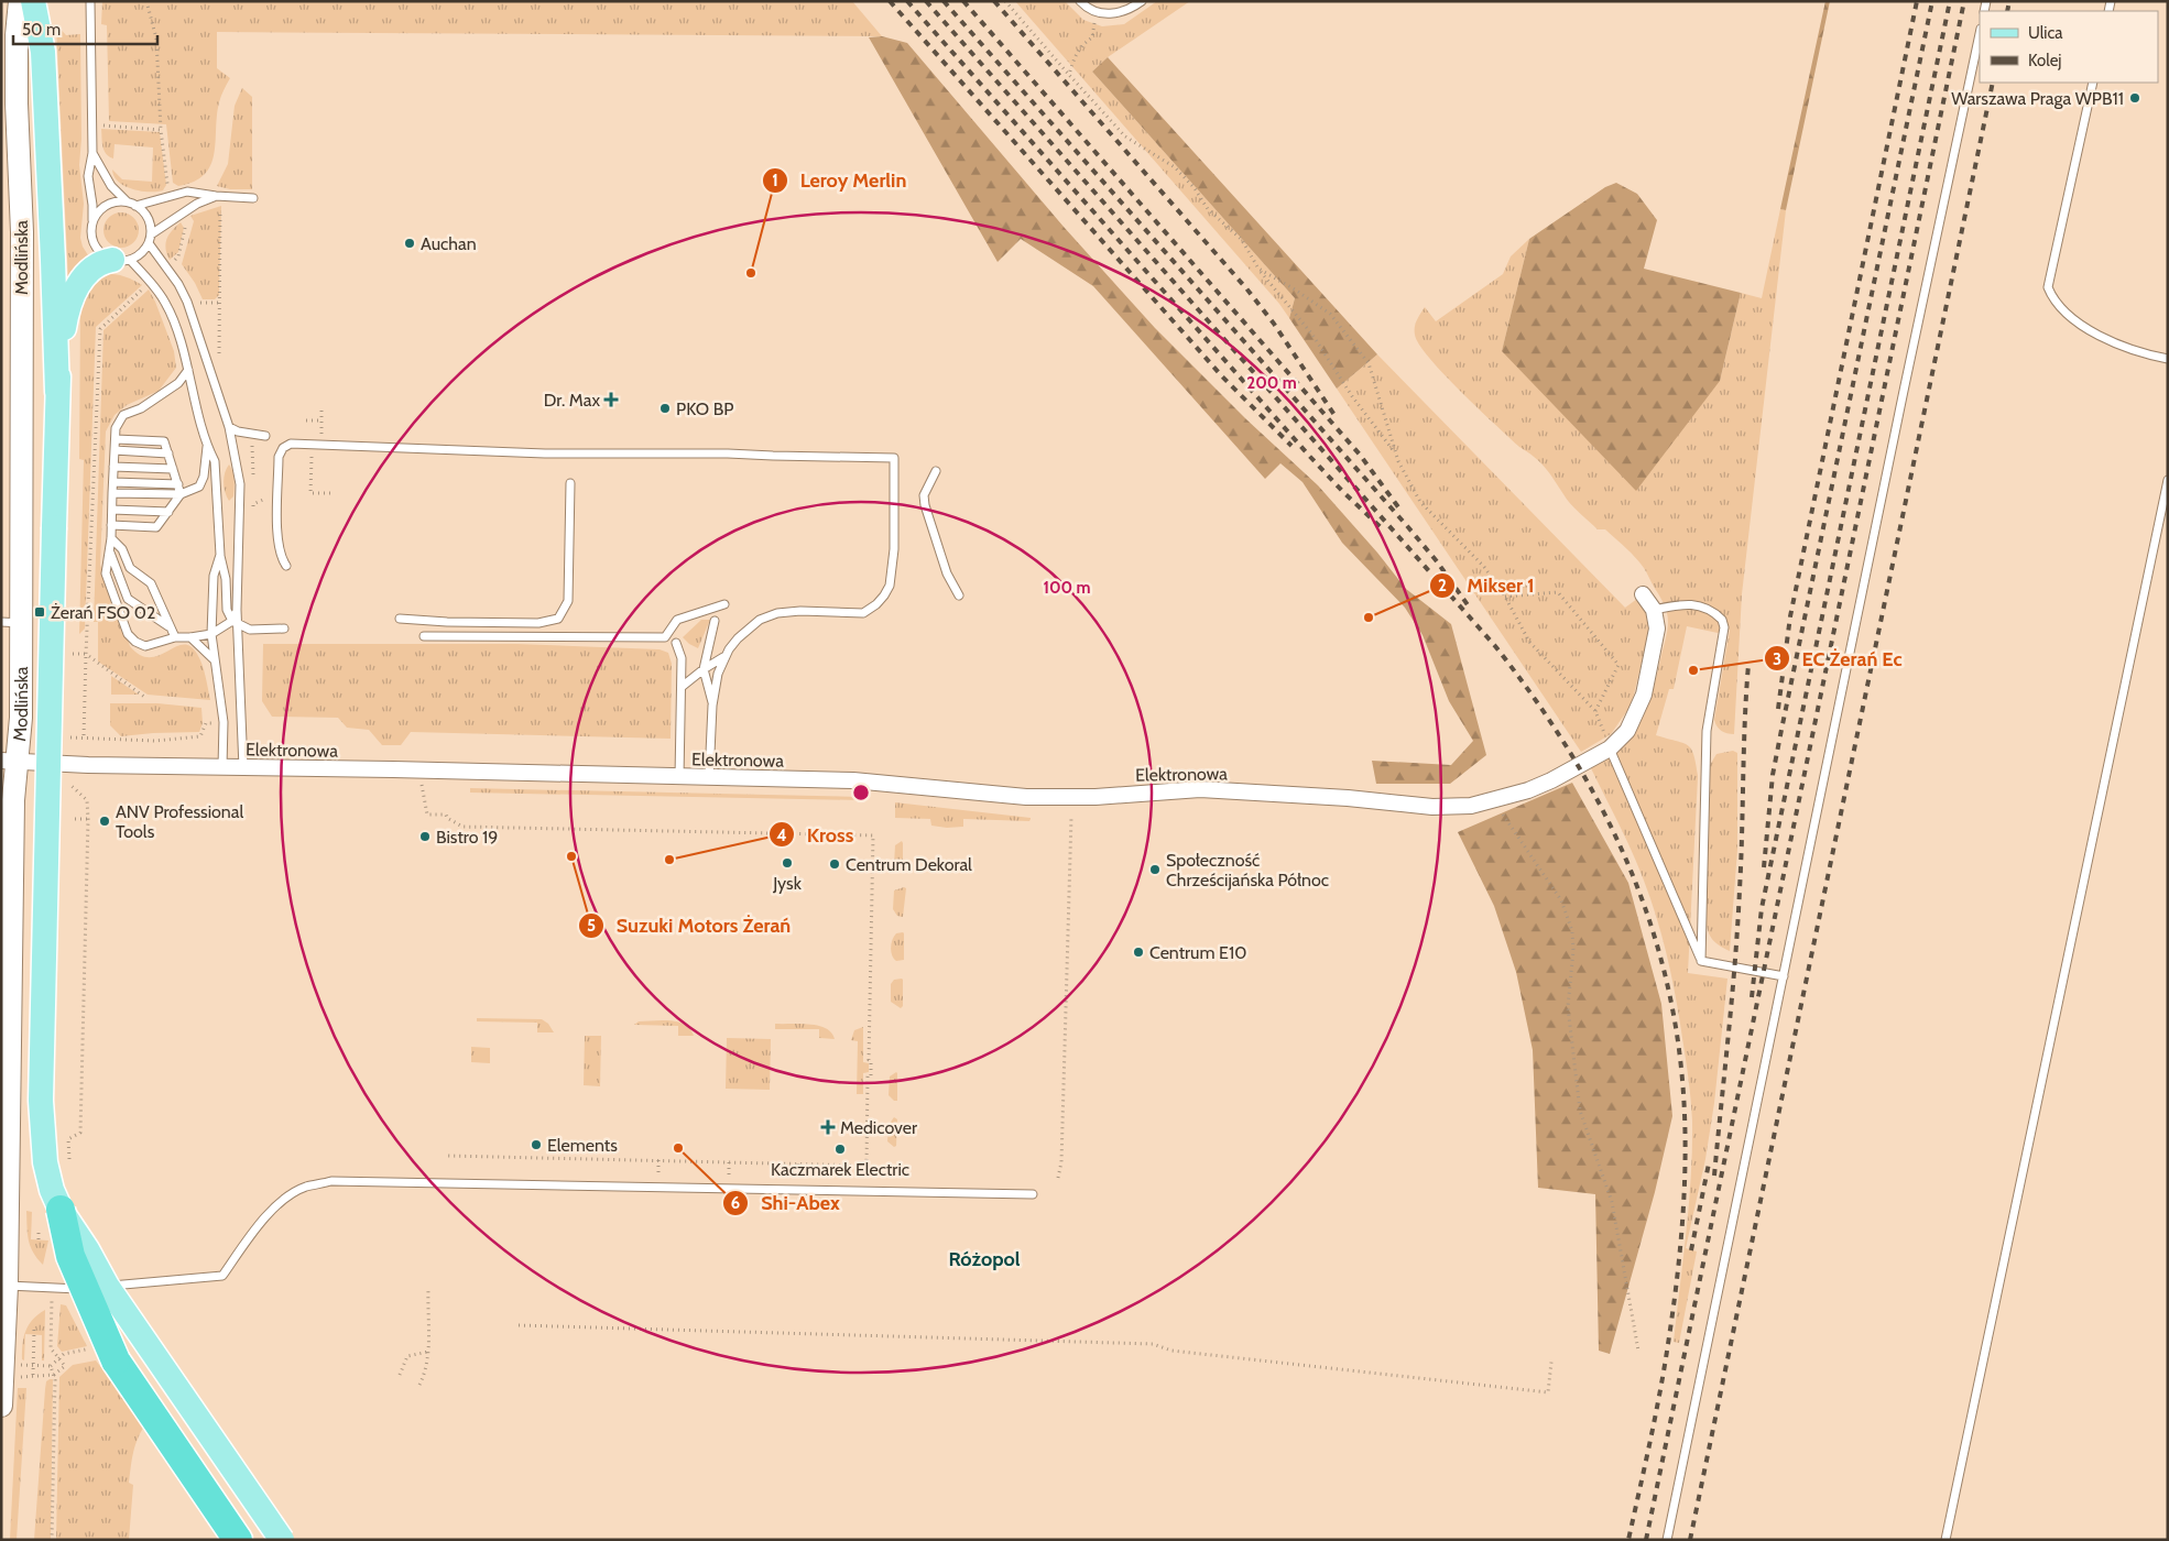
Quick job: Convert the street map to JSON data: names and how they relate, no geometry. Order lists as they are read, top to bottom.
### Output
{
  "streets": {
    "main road": ["Modlińska"],
    "street": ["Elektronowa"]
  },
  "crossings": [
    ["Modlińska", "Elektronowa"]
  ],
  "districts": ["Różopol"],
  "places": {
    "other": [
      "Warszawa Praga WPB11",
      "Auchan",
      "Leroy Merlin",
      "PKO BP",
      "Mikser 1",
      "EC Żerań Ec",
      "ANV Professional Tools",
      "Bistro 19",
      "Suzuki Motors Żerań",
      "Kross",
      "Jysk",
      "Centrum Dekoral",
      "Społeczność Chrześcijańska Północ",
      "Centrum E10",
      "Elements",
      "Shi-Abex",
      "Kaczmarek Electric"
    ],
    "health": ["Dr. Max", "Medicover"],
    "transit": ["Żerań FSO 02"]
  },
  "legend": ["Ulica", "Kolej"],
  "scale_bar": "50 m",
  "rings": ["200 m", "100 m"]
}
